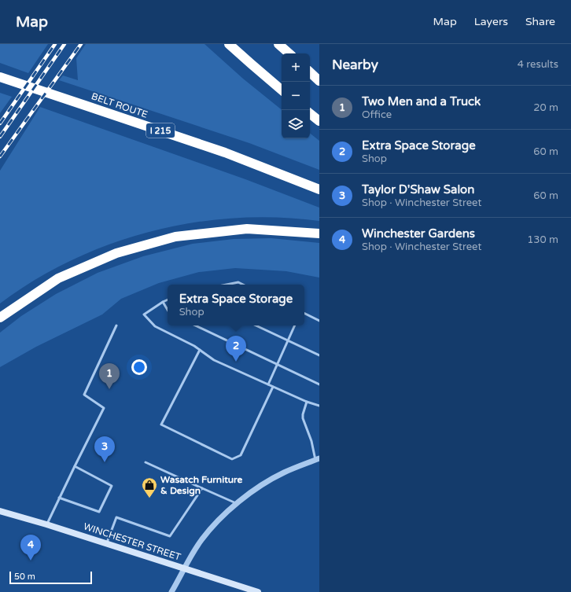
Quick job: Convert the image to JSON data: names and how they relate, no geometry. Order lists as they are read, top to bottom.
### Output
{
  "streets": {
    "highway": ["BELT ROUTE", "I 215"],
    "main road": ["WINCHESTER STREET"]
  },
  "places": {
    "shop": ["Wasatch Furniture & Design"]
  },
  "scale_bar": "50 m",
  "page": {
    "header": "Map",
    "nav": ["Map", "Layers", "Share"],
    "heading": ["Nearby", "4 results"],
    "map_buttons": ["+", "−"],
    "list": [
      {
        "mark": "1",
        "name": "Two Men and a Truck",
        "note": "Office",
        "value": "20 m"
      },
      {
        "mark": "2",
        "name": "Extra Space Storage",
        "note": "Shop",
        "value": "60 m"
      },
      {
        "mark": "3",
        "name": "Taylor D'Shaw Salon",
        "note": "Shop · Winchester Street",
        "value": "60 m"
      },
      {
        "mark": "4",
        "name": "Winchester Gardens",
        "note": "Shop · Winchester Street",
        "value": "130 m"
      }
    ],
    "popup": ["Extra Space Storage", "Shop"],
    "pins": [
      "2",
      "1",
      "3",
      "4"
    ],
    "scale": "50 m"
  }
}
